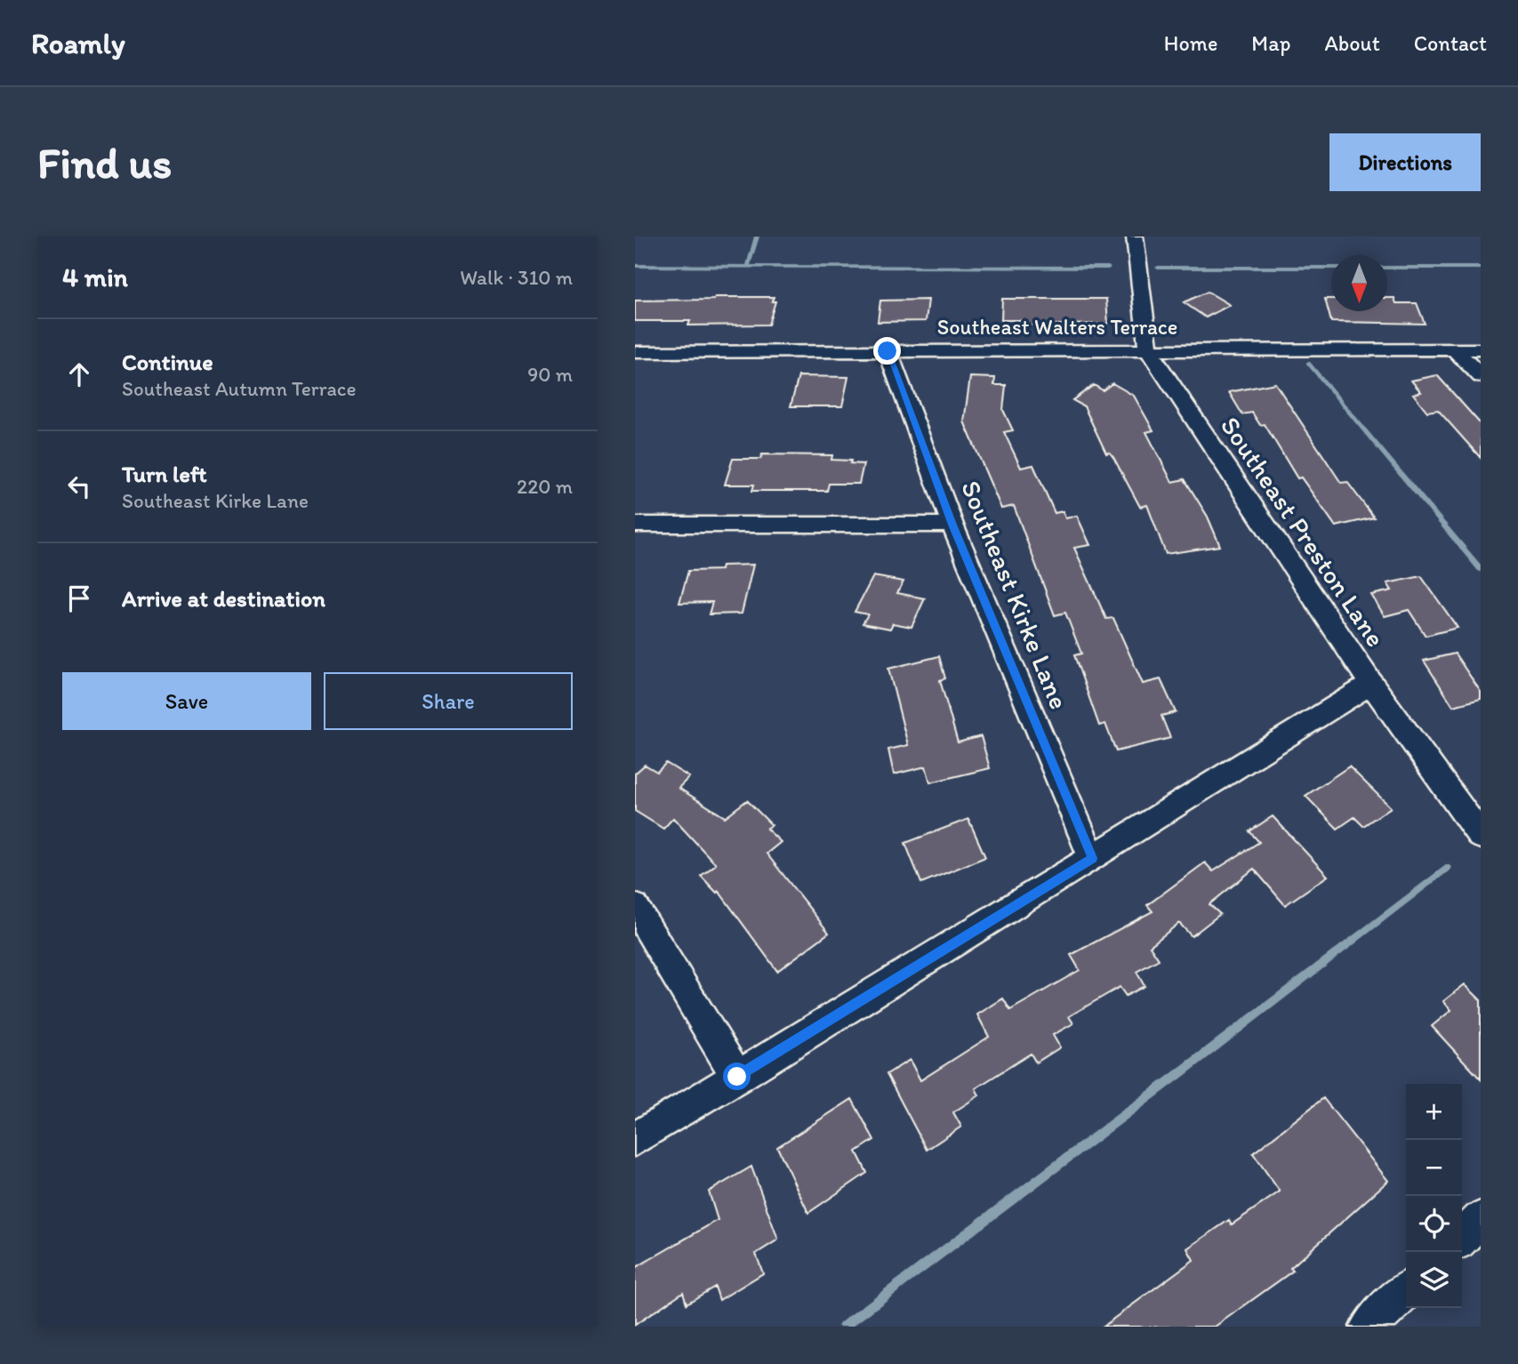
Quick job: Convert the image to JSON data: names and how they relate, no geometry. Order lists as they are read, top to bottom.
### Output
{
  "streets": {
    "street": ["Southeast Walters Terrace", "Southeast Preston Lane", "Southeast Kirke Lane"]
  },
  "crossings": [
    ["Southeast Walters Terrace", "Southeast Preston Lane"],
    ["Southeast Walters Terrace", "Southeast Kirke Lane"]
  ],
  "north": "bottom",
  "page": {
    "header": "Roamly",
    "nav": [
      "Home",
      "Map",
      "About",
      "Contact"
    ],
    "buttons": [
      "Directions",
      ["Save", "Share"]
    ],
    "title": "Find us",
    "heading": ["4 min", "Walk · 310 m"],
    "list": [
      ["Continue", "Southeast Autumn Terrace", "90 m"],
      ["Turn left", "Southeast Kirke Lane", "220 m"],
      "Arrive at destination"
    ],
    "map_buttons": ["+", "−"]
  }
}
